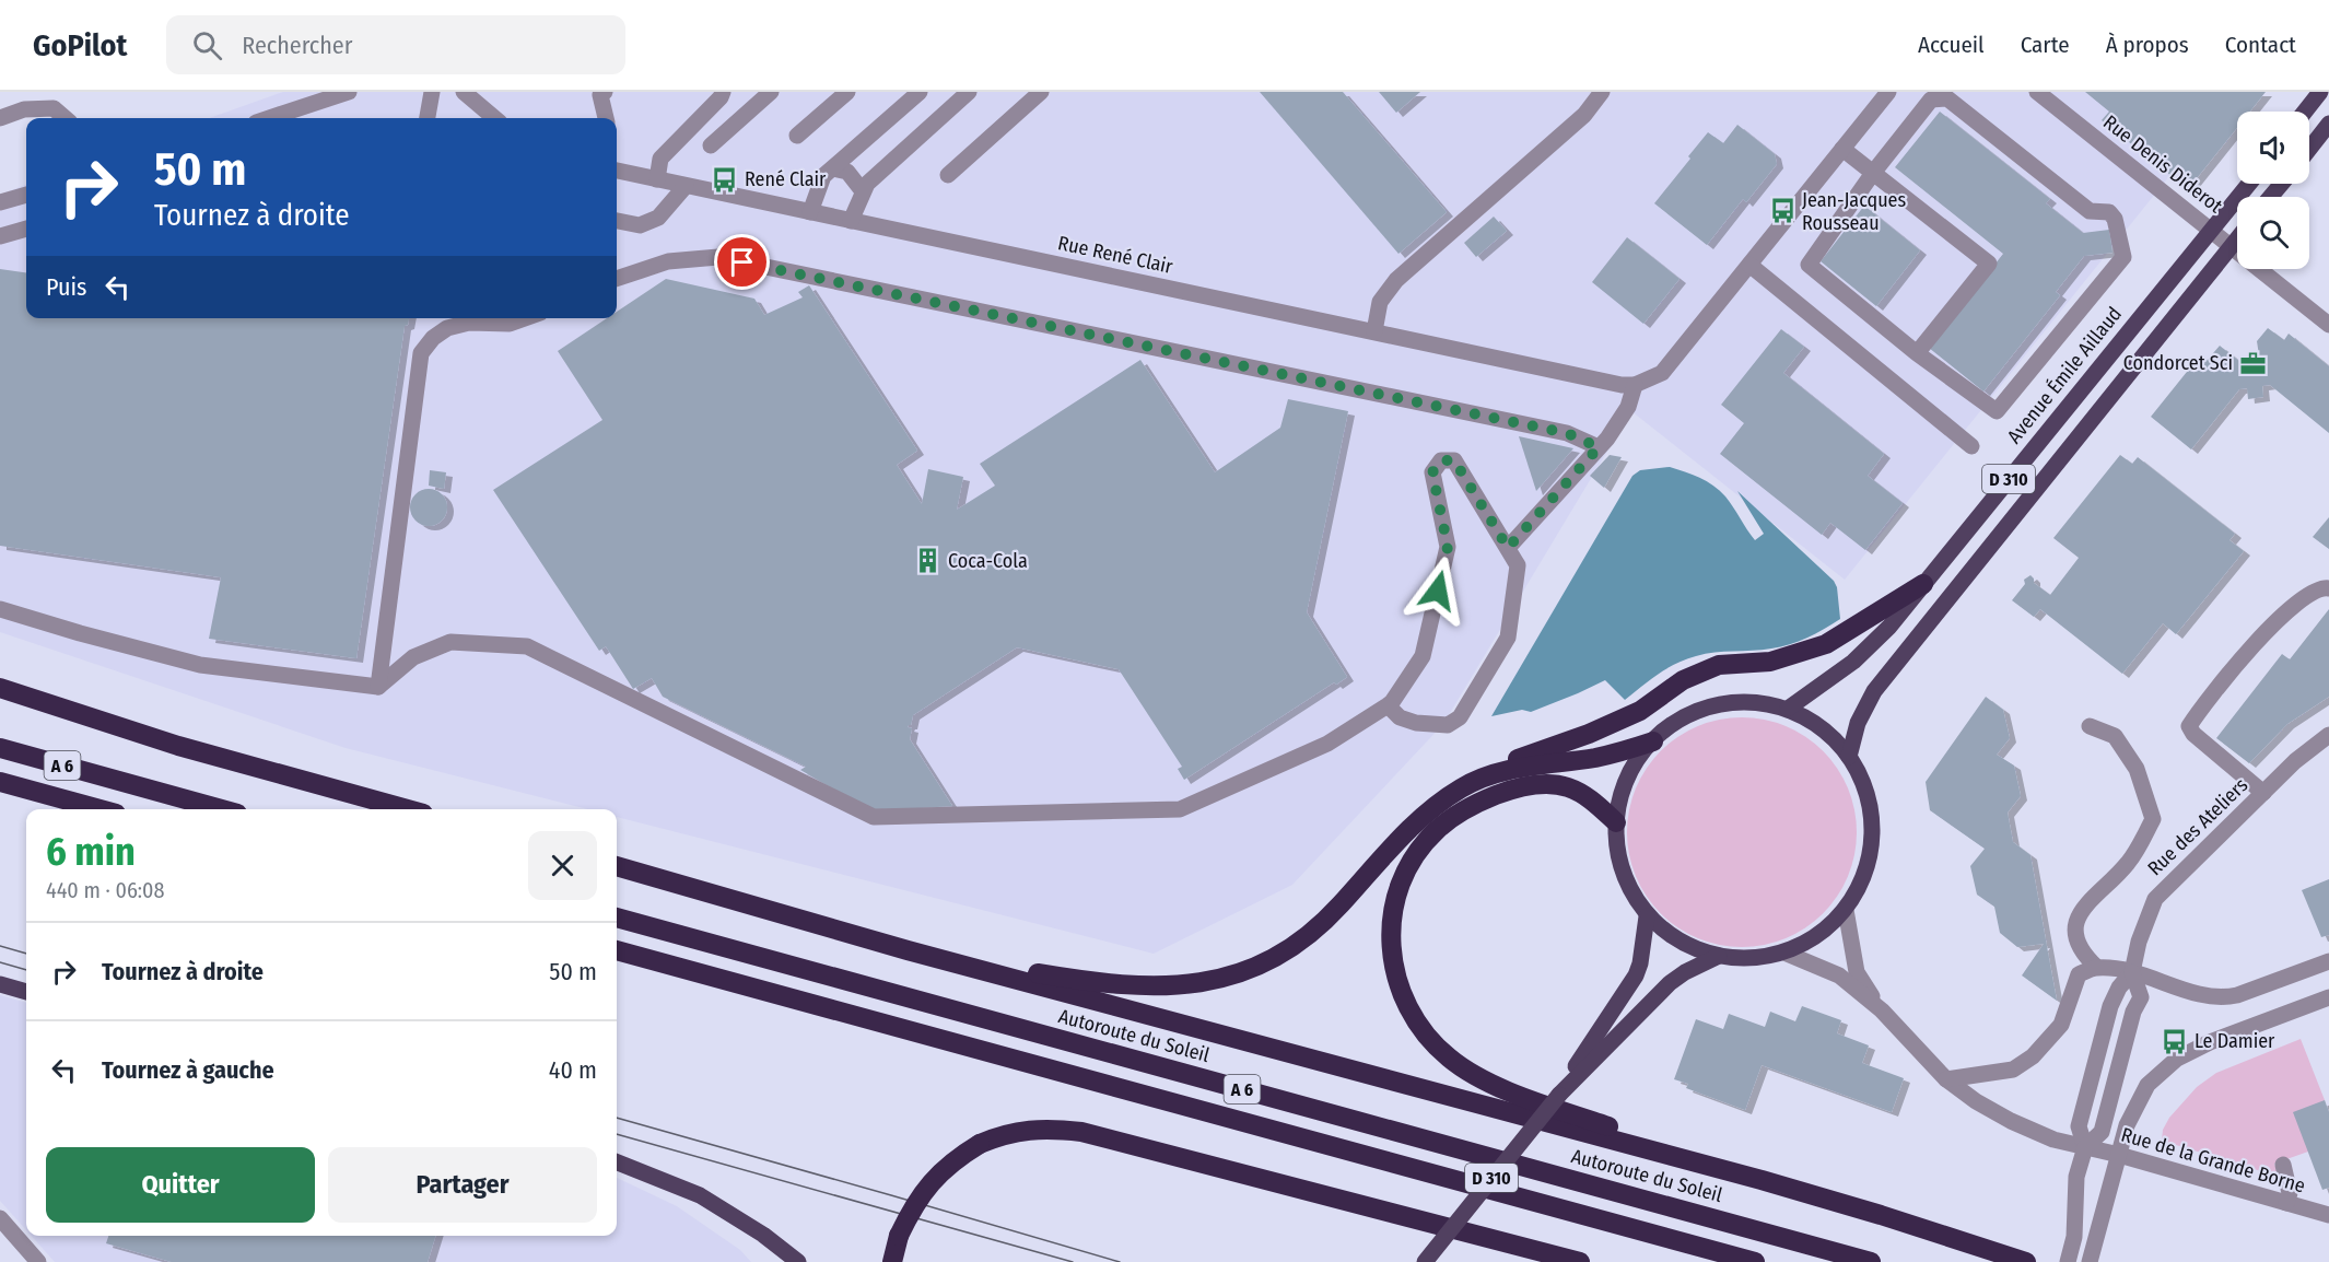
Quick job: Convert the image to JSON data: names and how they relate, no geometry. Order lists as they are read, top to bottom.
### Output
{
  "streets": {
    "highway": ["A 6", "Autoroute du Soleil"],
    "main road": ["Avenue Émile Aillaud", "D 310"],
    "street": [
      "Rue Denis Diderot",
      "Rue René Clair",
      "Rue des Ateliers",
      "Rue de la Grande Borne"
    ]
  },
  "crossings": [
    ["Rue Denis Diderot", "Avenue Émile Aillaud"],
    ["Rue Denis Diderot", "D 310"]
  ],
  "places": {
    "bus stop": ["René Clair", "Jean-Jacques Rousseau", "Le Damier"],
    "office": ["Condorcet Sci"],
    "building": ["Coca-Cola"]
  },
  "page": {
    "header": "GoPilot",
    "search": "Rechercher",
    "nav": [
      "Accueil",
      "Carte",
      "À propos",
      "Contact"
    ],
    "turn": ["50 m", "Tournez à droite"],
    "then": "Puis",
    "heading": ["6 min", "440 m · 06:08"],
    "list": [
      {
        "name": "Tournez à droite",
        "value": "50 m"
      },
      {
        "name": "Tournez à gauche",
        "value": "40 m"
      }
    ],
    "buttons": ["Quitter", "Partager"]
  }
}
